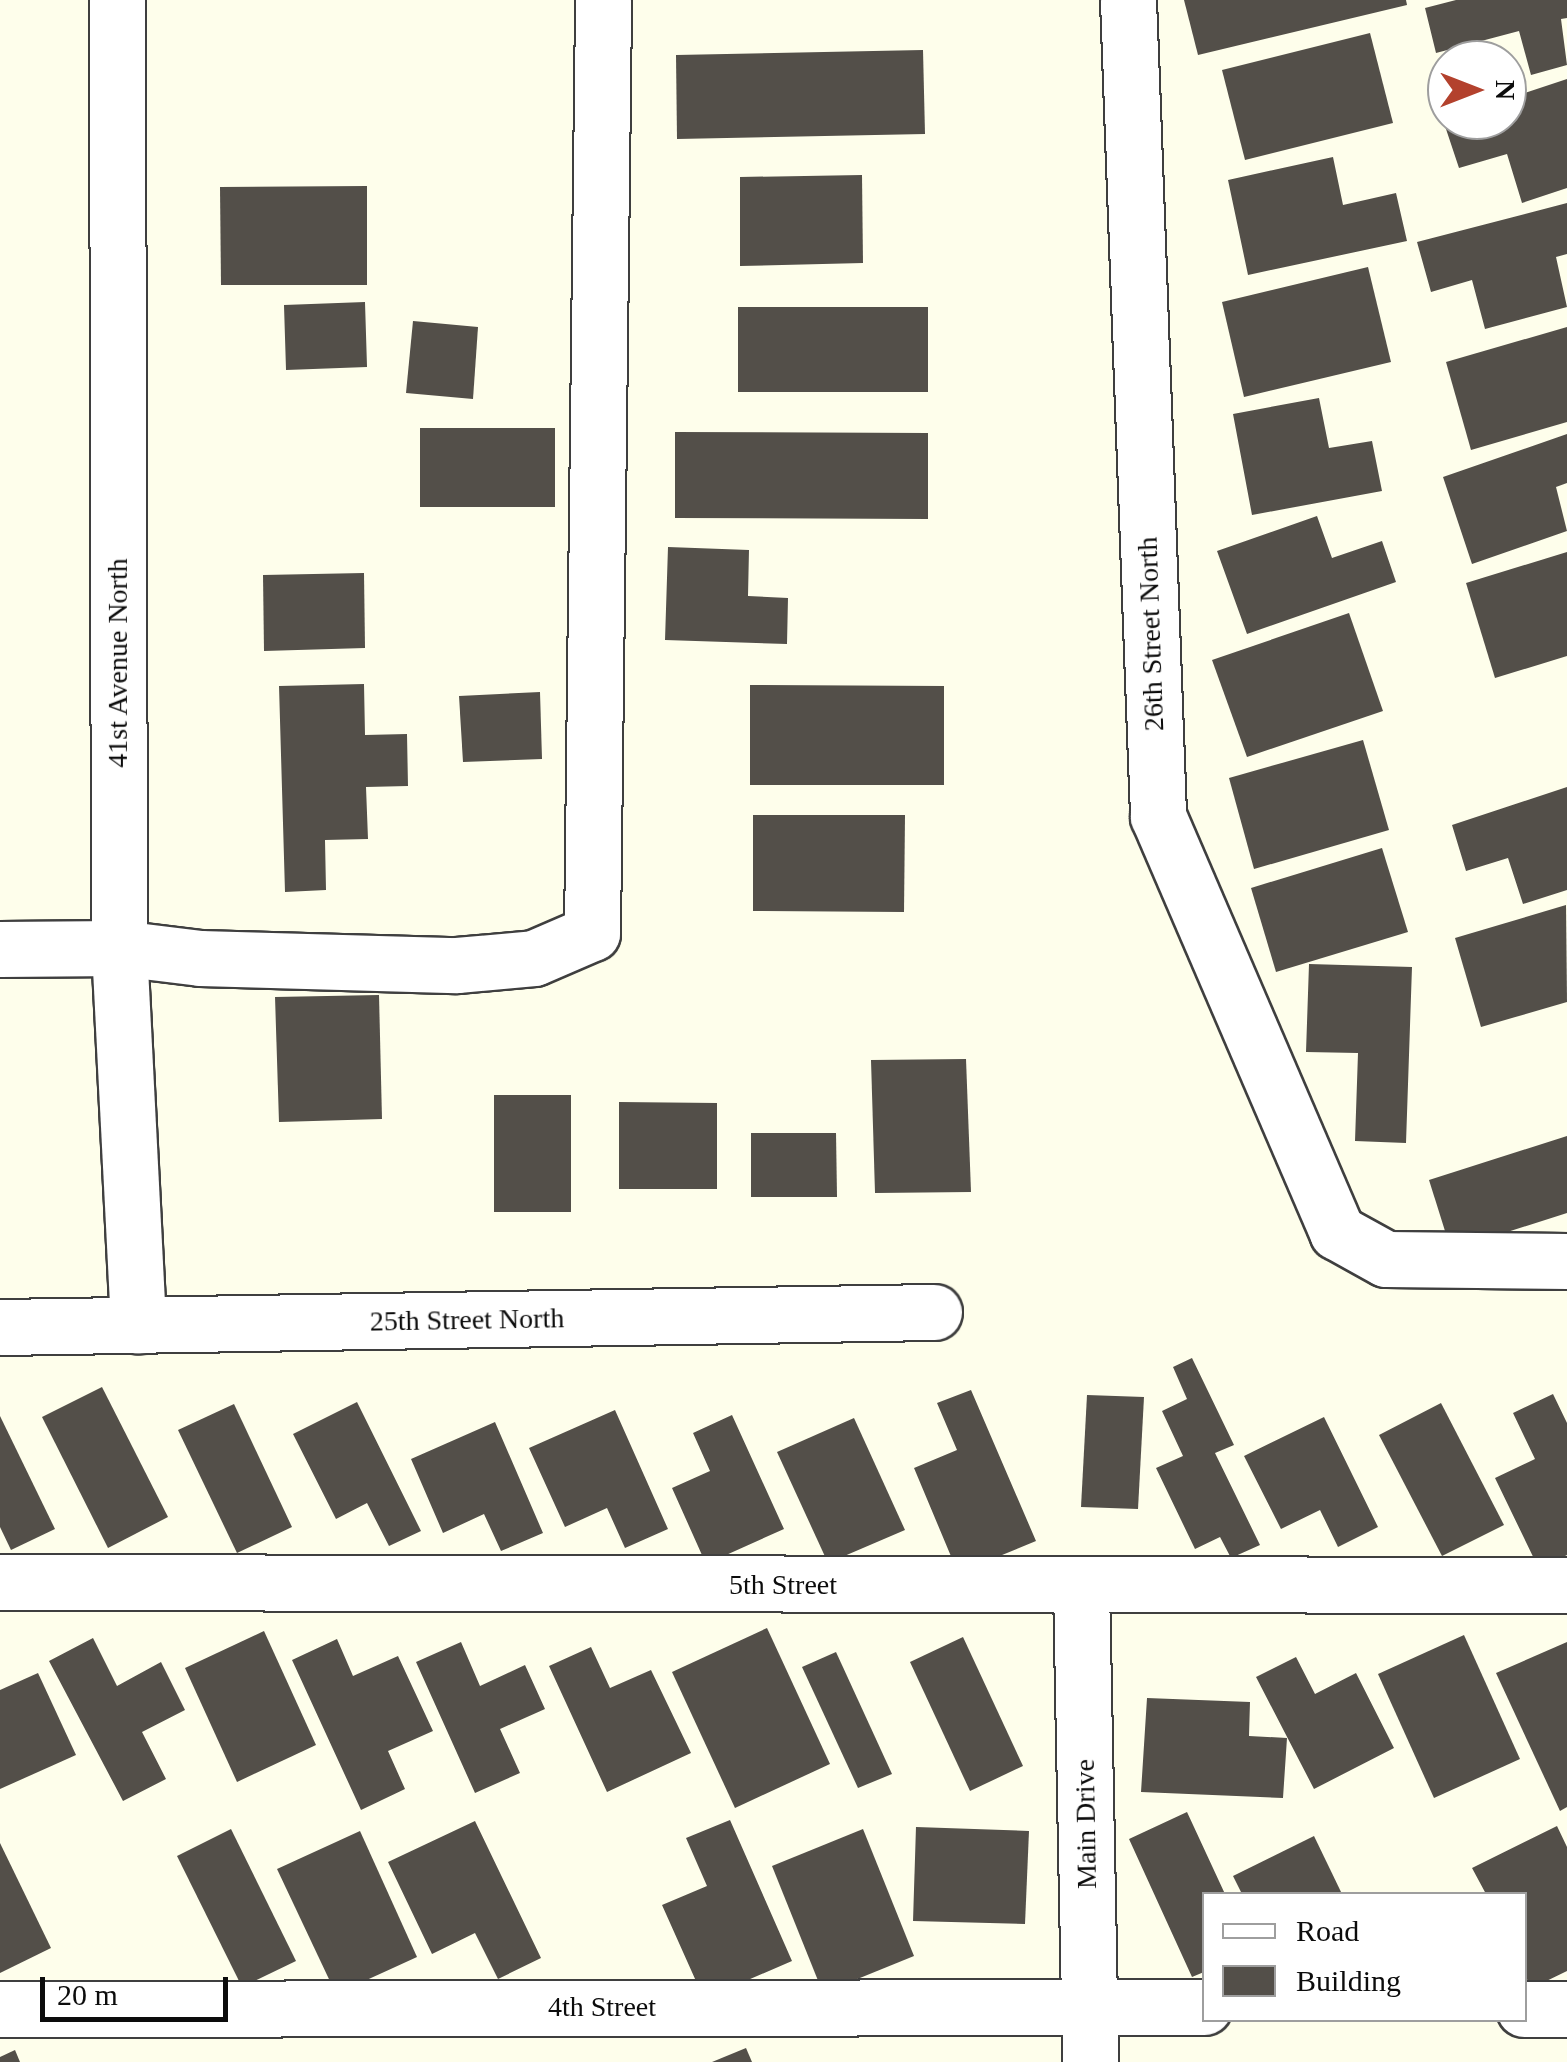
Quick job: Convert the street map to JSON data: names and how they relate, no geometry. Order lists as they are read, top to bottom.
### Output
{
  "streets": {
    "street": [
      "26th Street North",
      "41st Avenue North",
      "25th Street North",
      "5th Street",
      "Main Drive",
      "4th Street"
    ]
  },
  "crossings": [
    ["41st Avenue North", "25th Street North"],
    ["5th Street", "Main Drive"],
    ["Main Drive", "4th Street"]
  ],
  "legend": ["Road", "Building"],
  "scale_bar": "20 m",
  "north": "right"
}
